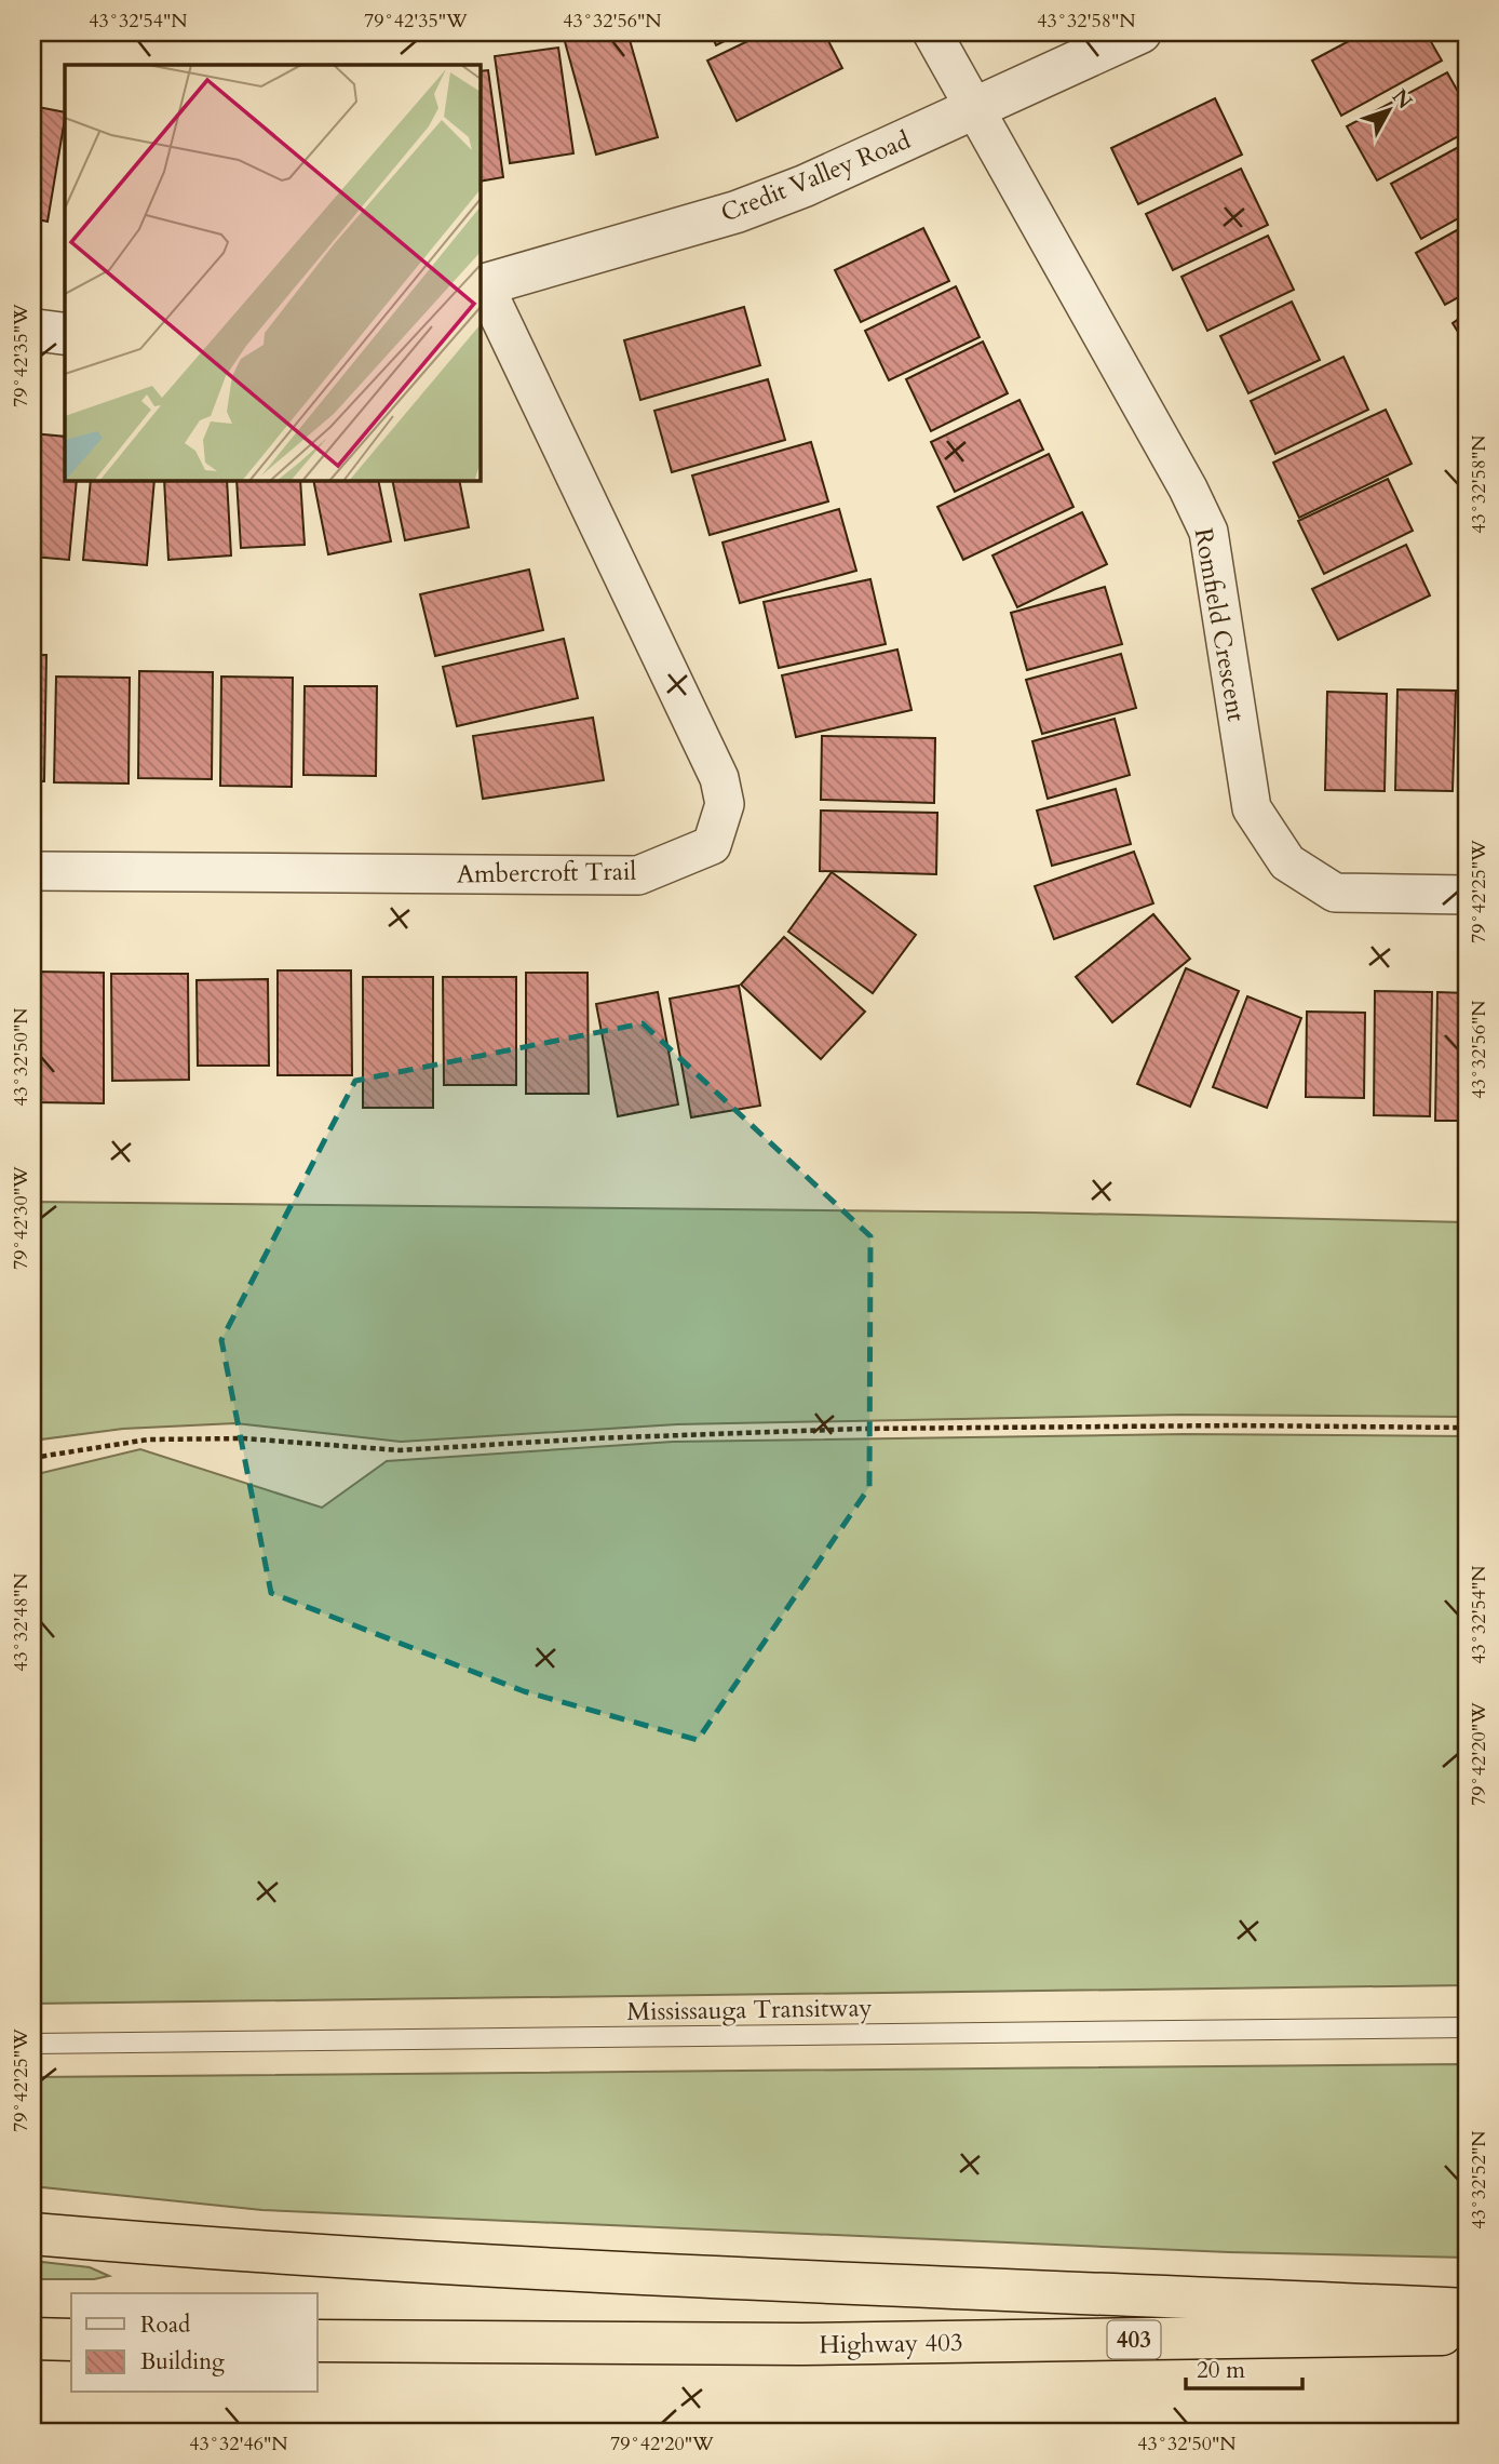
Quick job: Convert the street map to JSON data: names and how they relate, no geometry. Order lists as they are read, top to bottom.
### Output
{
  "streets": {
    "highway": ["403", "Highway 403"],
    "street": ["Credit Valley Road", "Romfield Crescent", "Ambercroft Trail"],
    "lane": ["Mississauga Transitway"]
  },
  "crossings": [
    ["Credit Valley Road", "Romfield Crescent"],
    ["Credit Valley Road", "Ambercroft Trail"]
  ],
  "legend": ["Road", "Building"],
  "scale_bar": "20 m",
  "north": "top right",
  "coordinates": [
    "43°32'54\"N",
    "79°42'35\"W",
    "43°32'56\"N",
    "43°32'58\"N",
    "79°42'25\"W",
    "43°32'50\"N",
    "79°42'30\"W",
    "43°32'48\"N",
    "79°42'20\"W",
    "43°32'52\"N",
    "43°32'46\"N"
  ]
}
